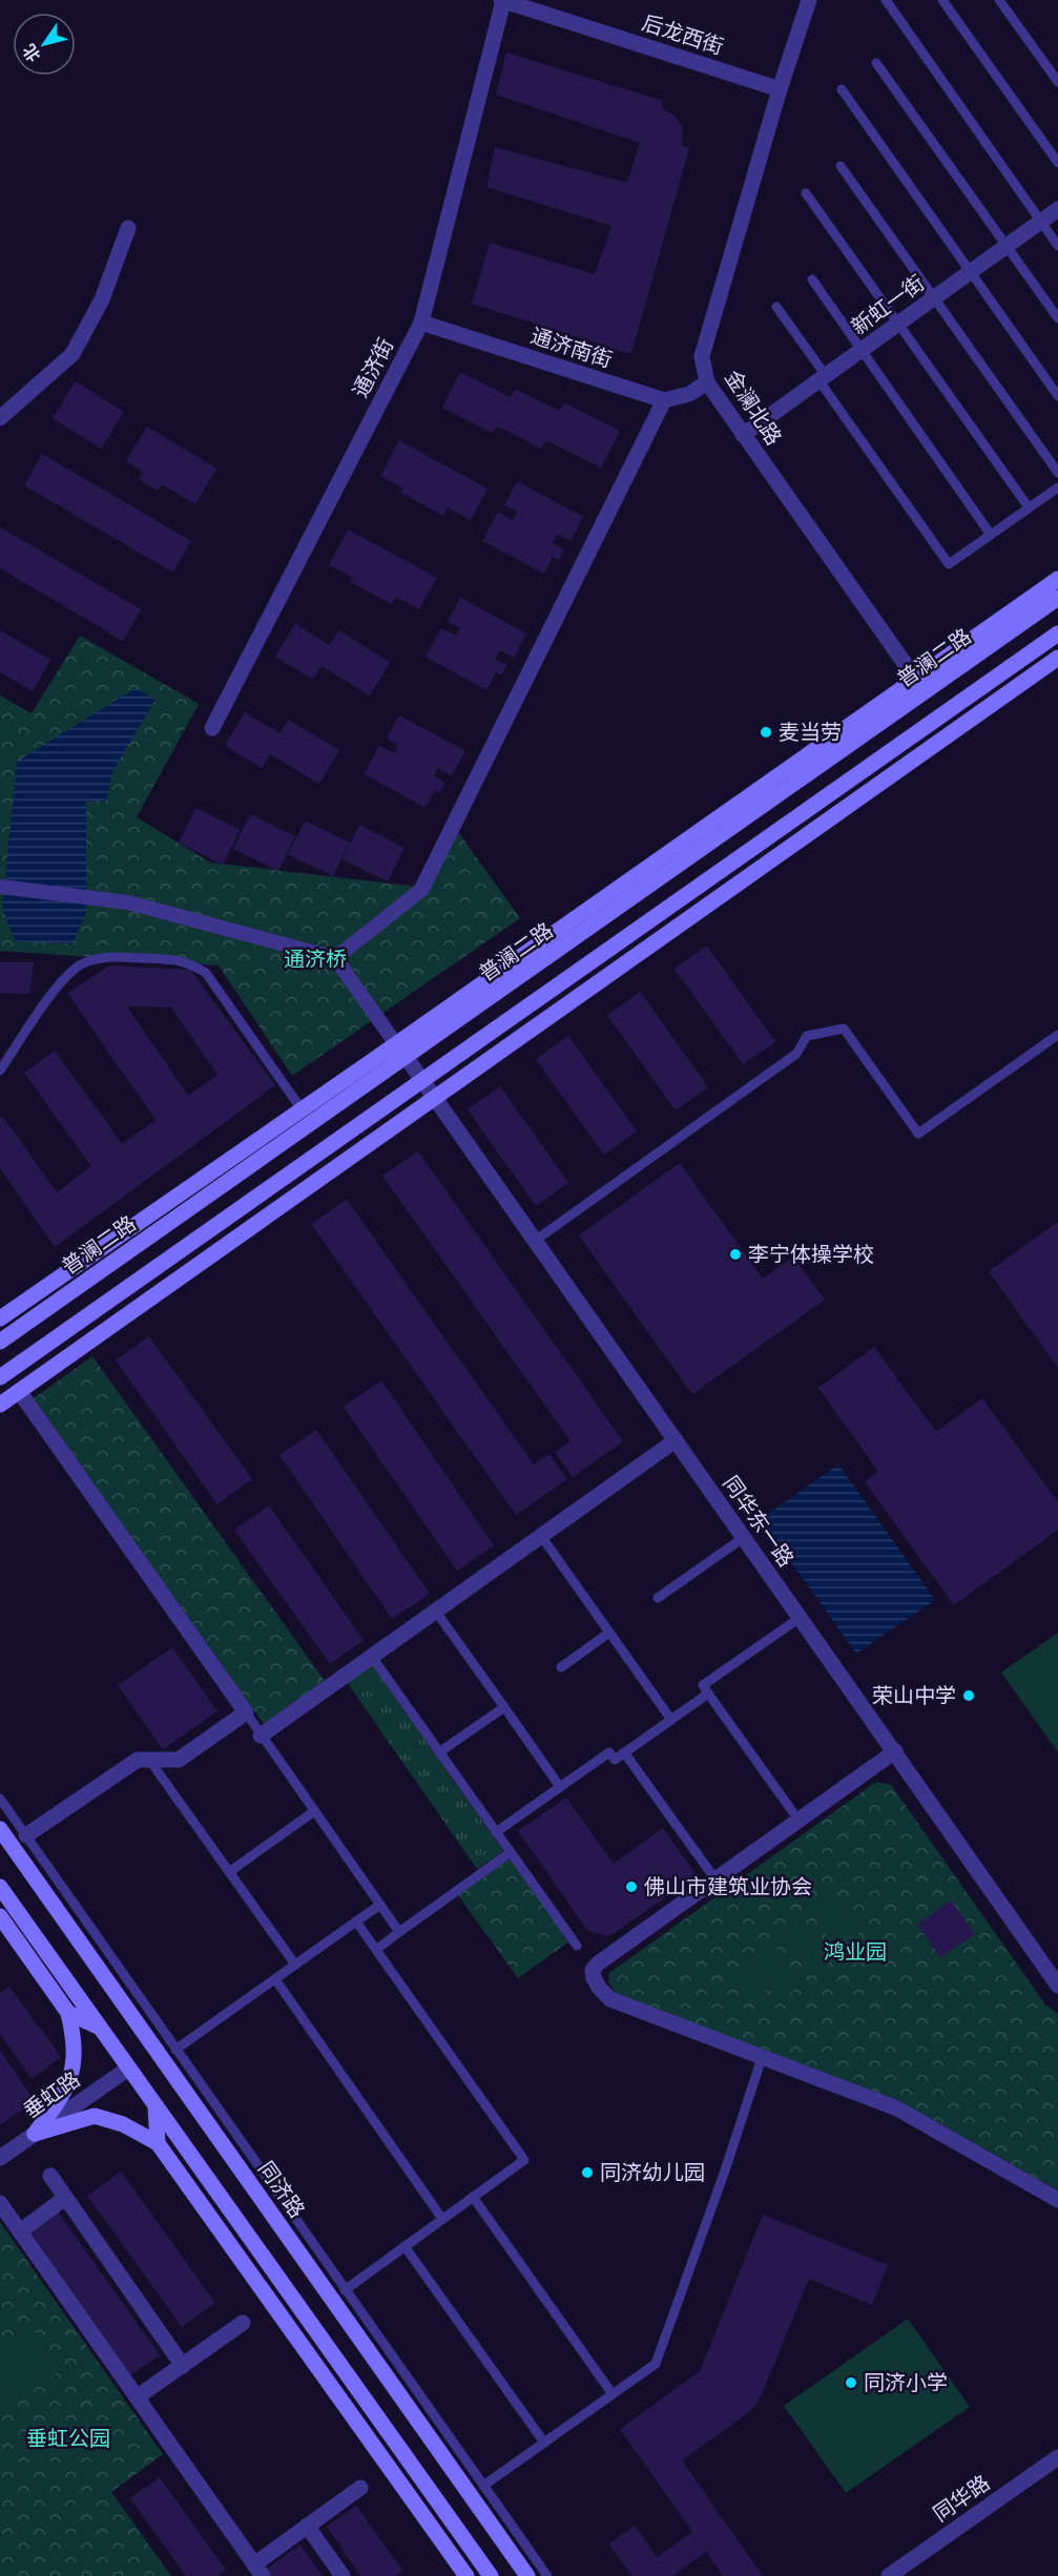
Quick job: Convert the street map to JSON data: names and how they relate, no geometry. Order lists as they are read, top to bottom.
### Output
{
  "streets": {
    "main road": ["普澜二路", "同济路"],
    "street": [
      "后龙西街",
      "新虹一街",
      "通济南街",
      "通济街",
      "金澜北路",
      "同华东一路",
      "垂虹路",
      "同华路"
    ]
  },
  "crossings": [
    ["后龙西街", "通济街"],
    ["后龙西街", "金澜北路"],
    ["新虹一街", "金澜北路"],
    ["通济南街", "通济街"],
    ["金澜北路", "普澜二路"],
    ["普澜二路", "同华东一路"]
  ],
  "parks": ["通济桥", "鸿业园", "垂虹公园"],
  "places": [
    "麦当劳",
    "李宁体操学校",
    "荣山中学",
    "佛山市建筑业协会",
    "同济幼儿园",
    "同济小学"
  ],
  "north": "bottom left"
}
